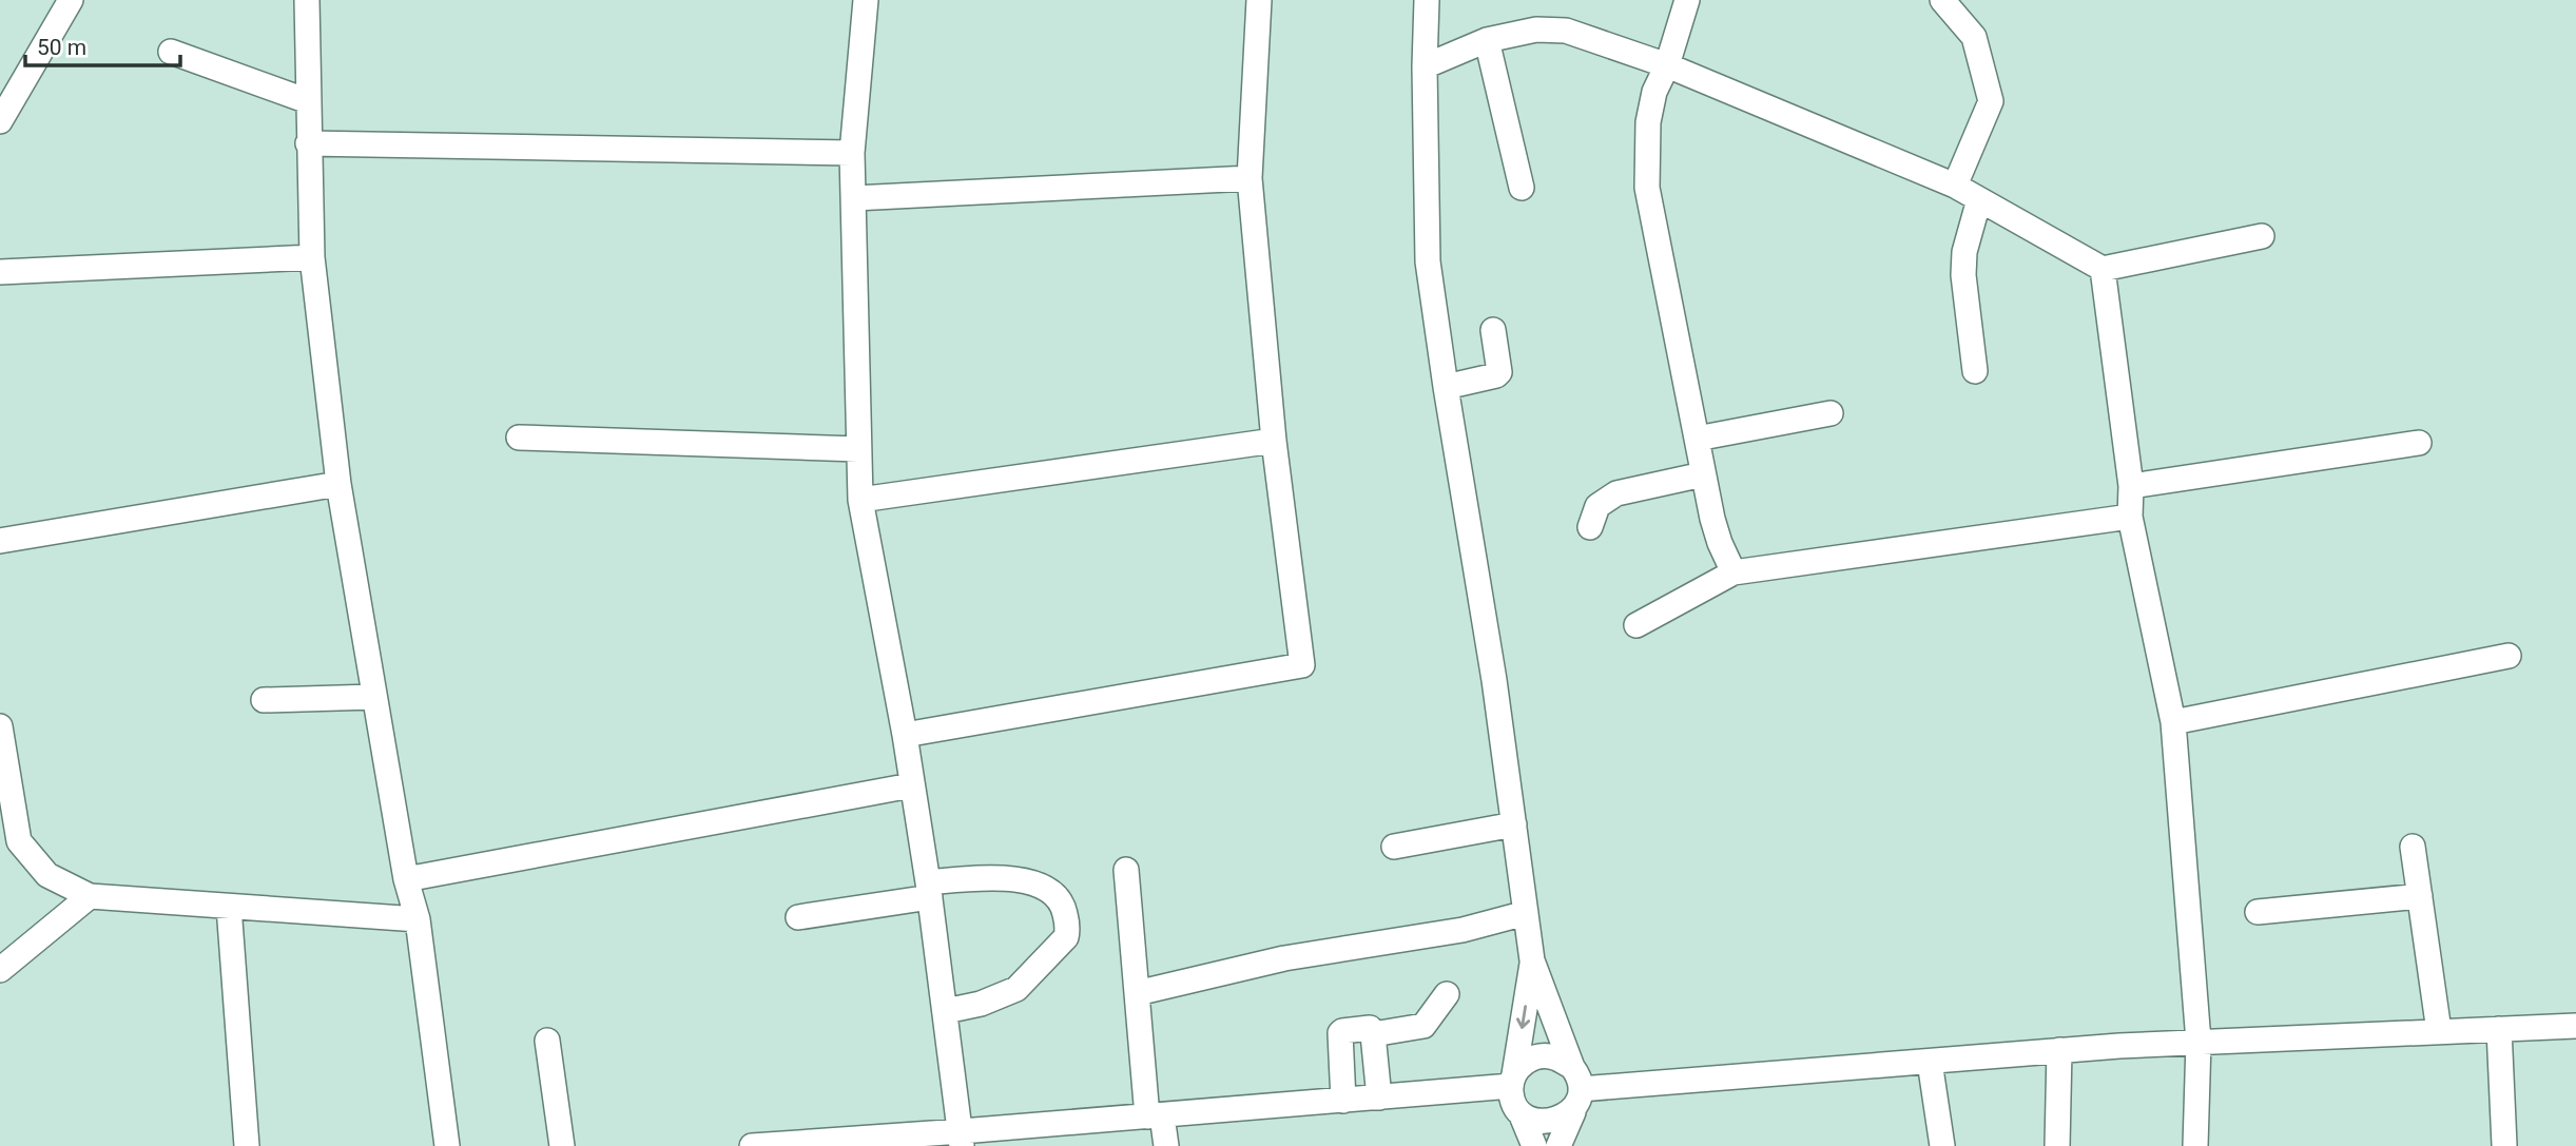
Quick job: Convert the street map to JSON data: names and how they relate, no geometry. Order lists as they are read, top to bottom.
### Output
{
  "scale_bar": "50 m"
}
